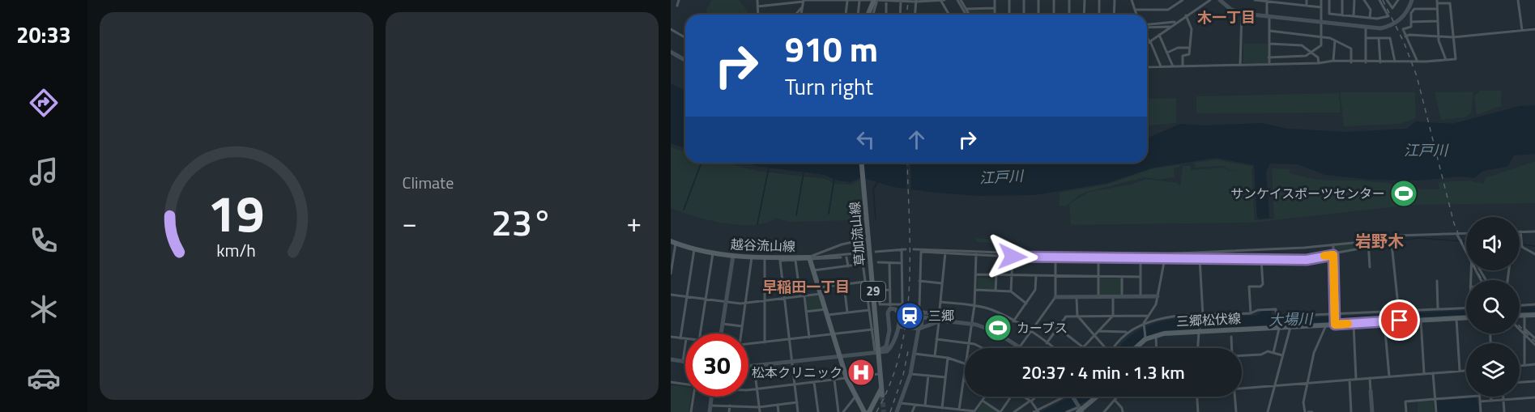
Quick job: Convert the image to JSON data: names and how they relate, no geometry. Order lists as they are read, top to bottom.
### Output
{
  "streets": {
    "main road": [
      "草加流山線",
      "越谷流山線",
      "29",
      "三郷松伏線"
    ]
  },
  "districts": ["木一丁目", "岩野木", "早稲田一丁目"],
  "water": ["江戸川", "大場川"],
  "places": {
    "sports": ["サンケイスポーツセンター", "カーブス"],
    "station": ["三郷"],
    "hospital": ["松本クリニック"]
  },
  "page": {
    "tabs": "20:33",
    "tile": "Climate",
    "turn": ["910 m", "Turn right"],
    "heat": ["−", "23°", "+"],
    "limit": "30",
    "trip": "20:37 · 4 min · 1.3 km",
    "gauge": ["19", "km/h"]
  }
}
